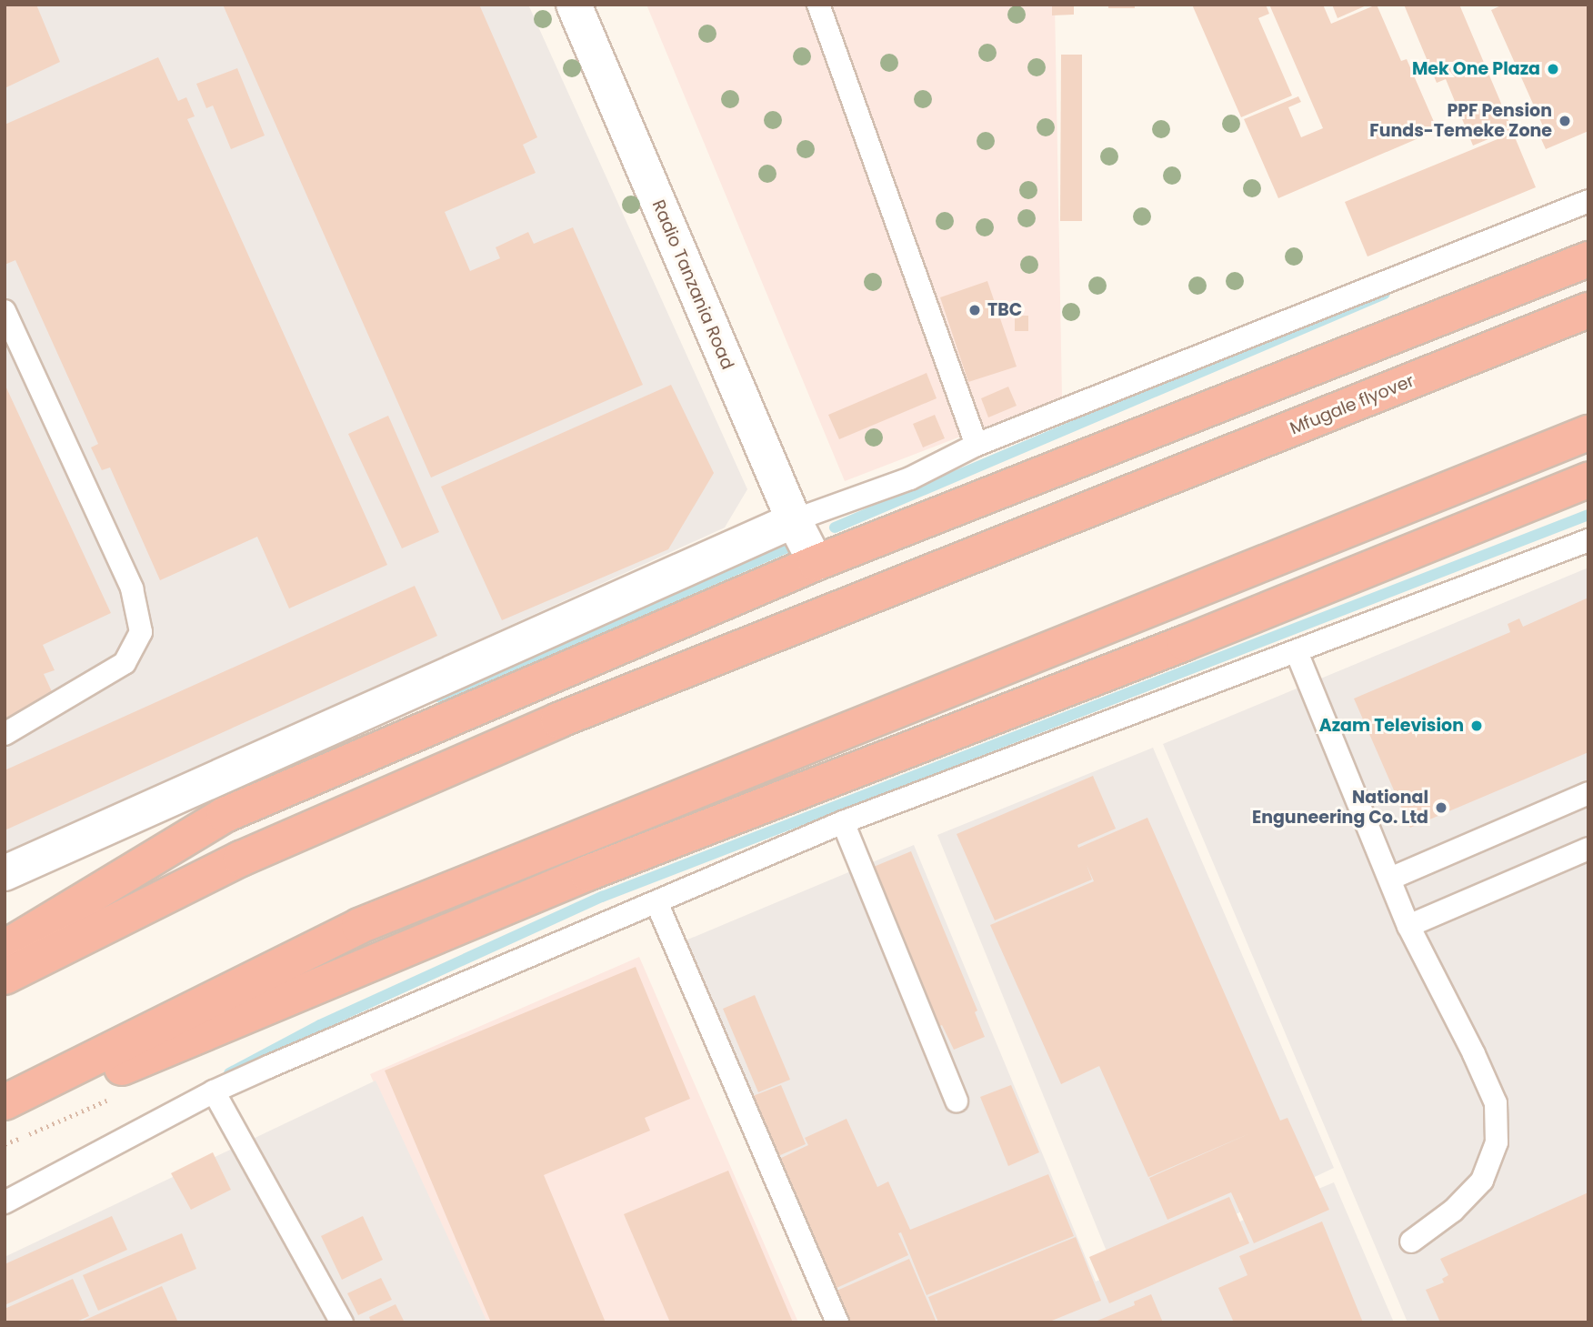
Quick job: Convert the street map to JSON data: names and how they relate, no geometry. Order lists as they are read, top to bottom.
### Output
{
  "streets": {
    "highway": ["Mfugale flyover"],
    "street": ["Radio Tanzania Road"]
  },
  "places": [
    "Mek One Plaza",
    "PPF Pension Funds-Temeke Zone",
    "TBC",
    "Azam Television",
    "National Enguneering Co. Ltd"
  ]
}
